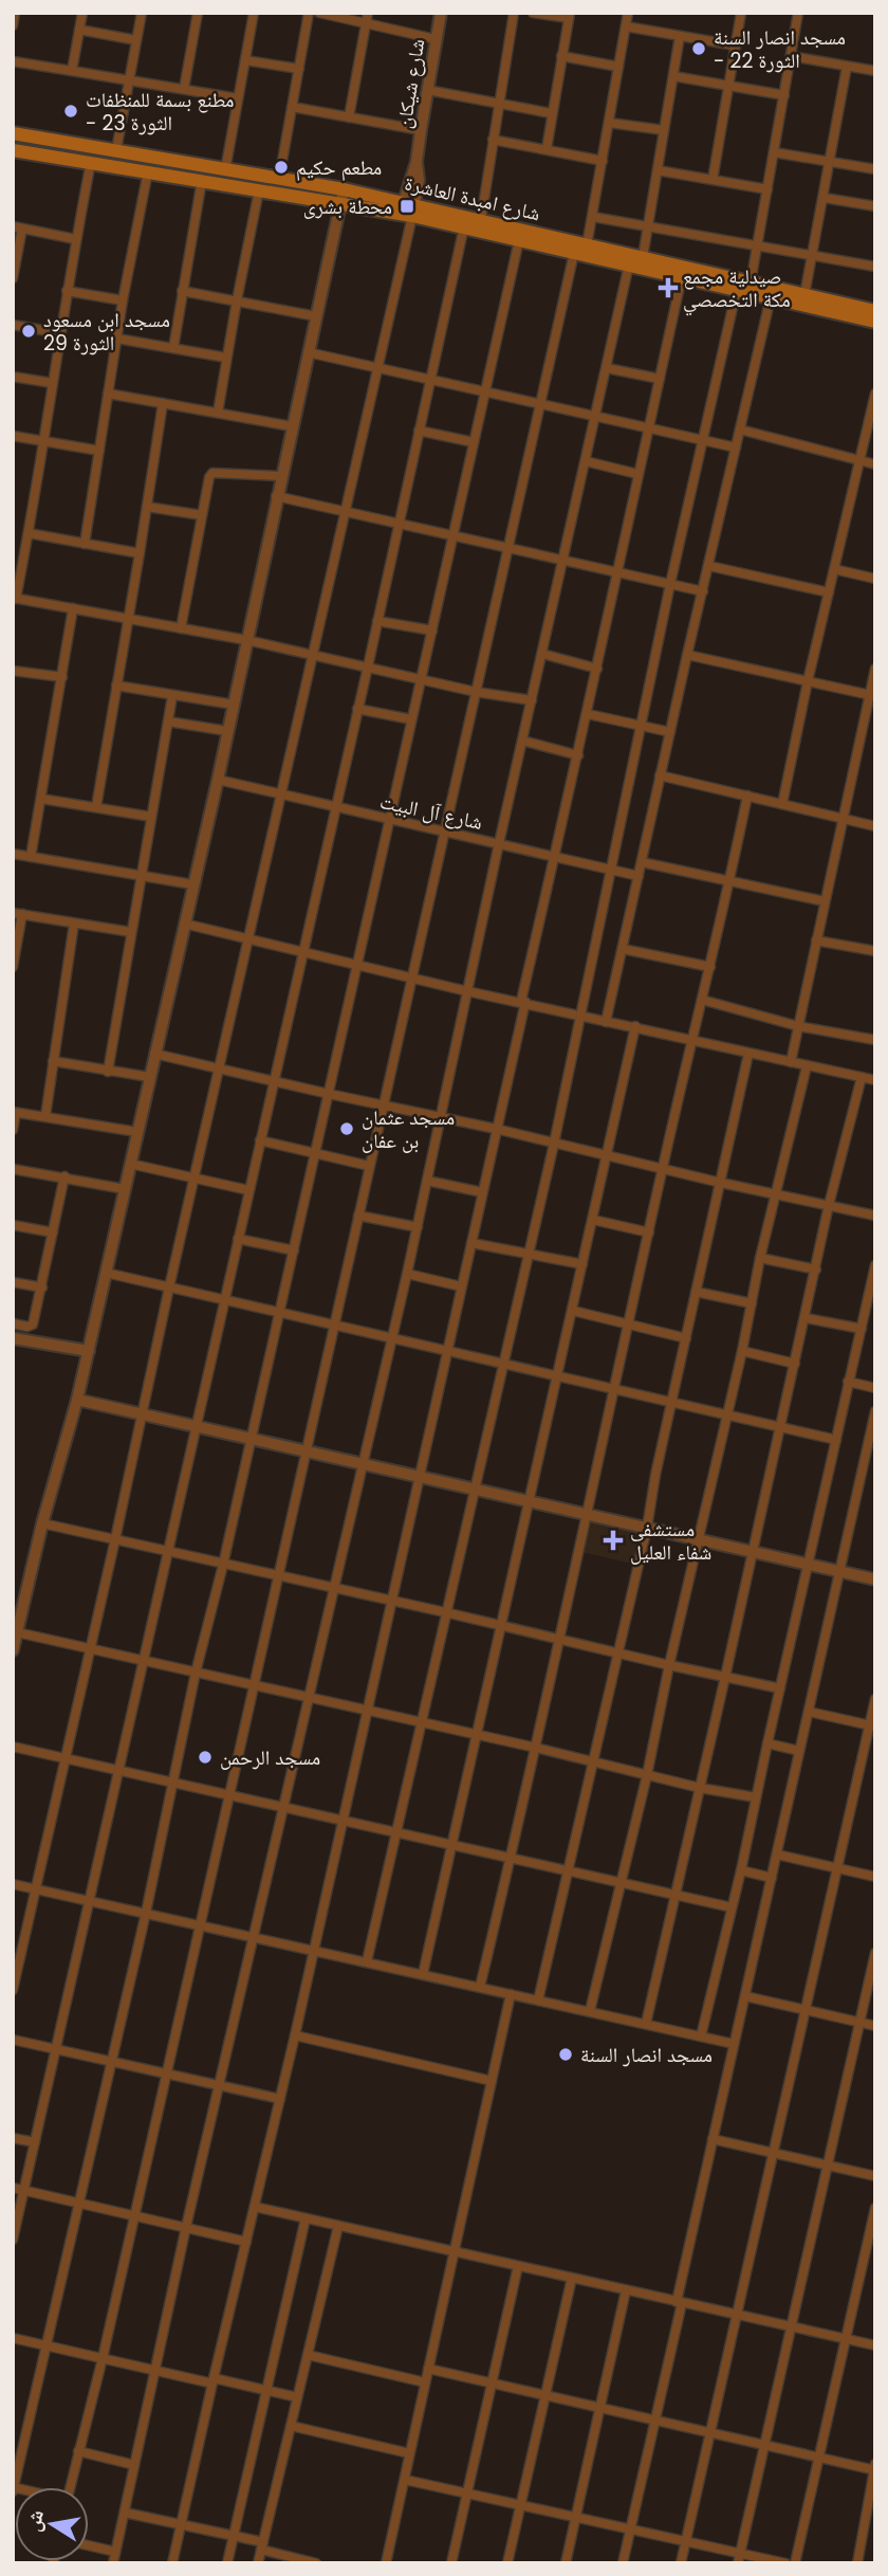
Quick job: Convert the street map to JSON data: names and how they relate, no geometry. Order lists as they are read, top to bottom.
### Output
{
  "streets": {
    "main road": ["شارع امبدة العاشرة"],
    "street": ["شارع شيكان", "شارع آل البيت"]
  },
  "crossings": [
    ["شارع شيكان", "شارع امبدة العاشرة"]
  ],
  "places": {
    "other": [
      "مسجد انصار السنة - الثورة 22",
      "مطنع بسمة للمنظفات - الثورة 23",
      "مطعم حكيم",
      "مسجد ابن مسعود الثورة 29",
      "مسجد عثمان بن عفان",
      "مسجد الرحمن",
      "مسجد انصار السنة"
    ],
    "transit": ["محطة بشرى"],
    "health": ["صيدلية مجمع مكة التخصصي", "مستشفى شفاء العليل"]
  },
  "north": "left"
}
